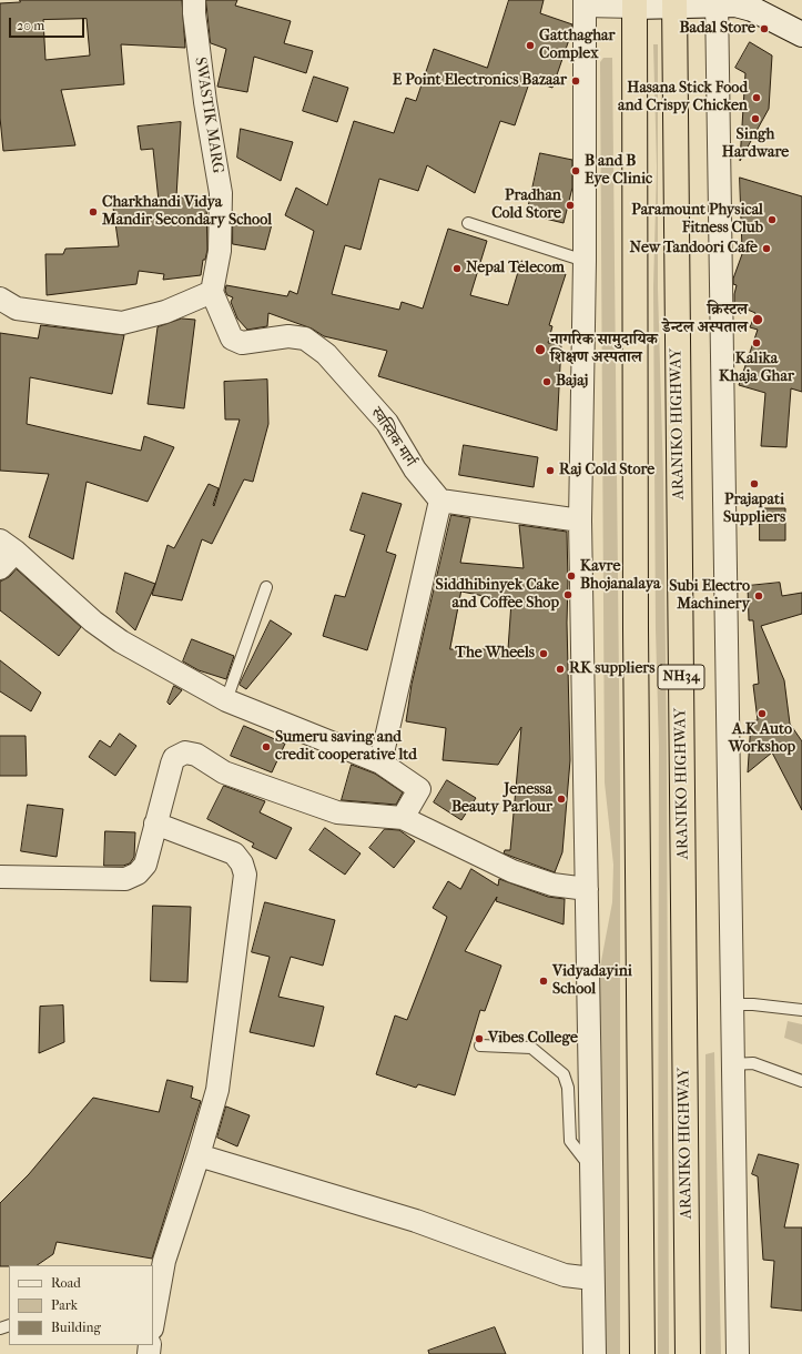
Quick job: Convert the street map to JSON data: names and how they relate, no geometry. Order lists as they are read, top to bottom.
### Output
{
  "streets": {
    "highway": ["ARANIKO HIGHWAY", "NH34"],
    "street": ["SWASTIK MARG", "स्वस्तिक मार्ग"]
  },
  "crossings": [
    ["SWASTIK MARG", "स्वस्तिक मार्ग"]
  ],
  "places": [
    "Badal Store",
    "Gatthaghar Complex",
    "E Point Electronics Bazaar",
    "Hasana Stick Food and Crispy Chicken",
    "Singh Hardware",
    "B and B Eye Clinic",
    "Pradhan Cold Store",
    "Charkhandi Vidya Mandir Secondary School",
    "Paramount Physical Fitness Club",
    "New Tandoori Cafe",
    "Nepal Telecom",
    "क्रिस्टल डेन्टल अस्पताल",
    "Kalika Khaja Ghar",
    "नागरिक सामुदायिक शिक्षण अस्पताल",
    "Bajaj",
    "Raj Cold Store",
    "Prajapati Suppliers",
    "Kavre Bhojanalaya",
    "Siddhibinyek Cake and Coffee Shop",
    "Subi Electro Machinery",
    "The Wheels",
    "RK suppliers",
    "A.K Auto Workshop",
    "Sumeru saving and credit cooperative ltd",
    "Jenessa Beauty Parlour",
    "Vidyadayini School",
    "Vibes College"
  ],
  "legend": ["Road", "Park", "Building"],
  "scale_bar": "20 m"
}
